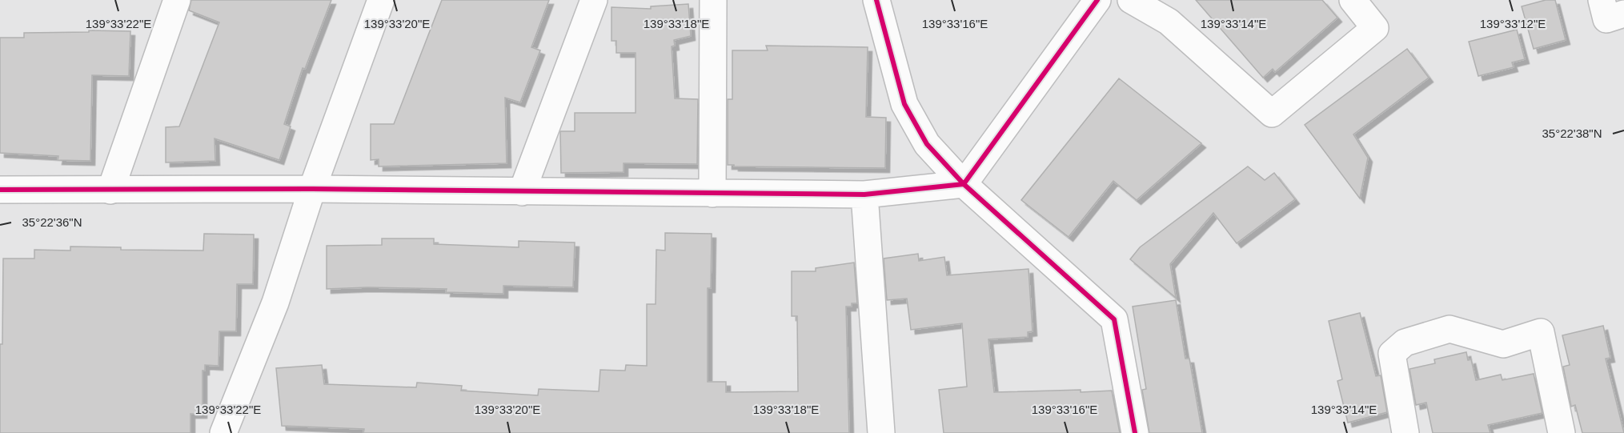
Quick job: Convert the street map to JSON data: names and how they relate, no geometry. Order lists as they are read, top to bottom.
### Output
{
  "coordinates": [
    "139°33'22\"E",
    "139°33'20\"E",
    "139°33'18\"E",
    "139°33'16\"E",
    "139°33'14\"E",
    "139°33'12\"E",
    "35°22'38\"N",
    "35°22'36\"N"
  ]
}
